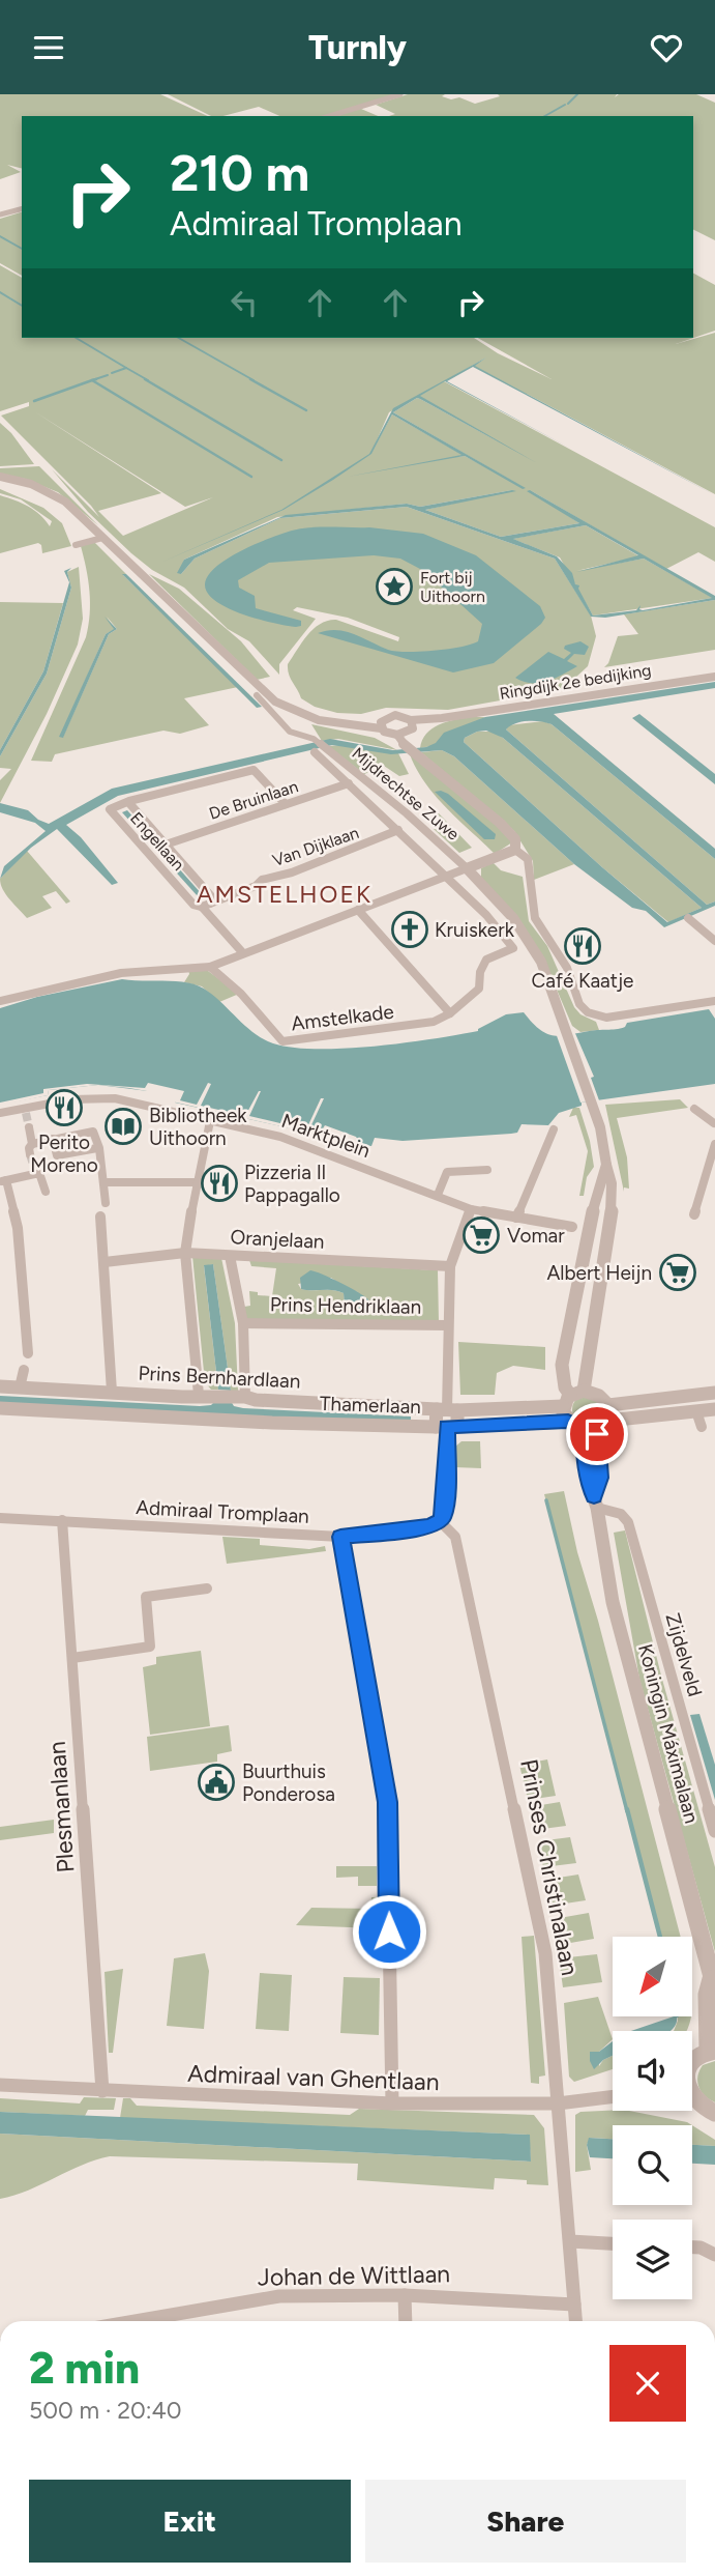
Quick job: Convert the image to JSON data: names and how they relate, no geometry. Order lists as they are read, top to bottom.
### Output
{
  "streets": {
    "street": [
      "Ringdijk 2e bedijking",
      "Mijdrechtse Zuwe",
      "De Bruinlaan",
      "Engellaan",
      "Van Dijklaan",
      "Amstelkade",
      "Marktplein",
      "Oranjelaan",
      "Prins Hendriklaan",
      "Prins Bernhardlaan",
      "Thamerlaan",
      "Admiraal Tromplaan",
      "Zijdelveld",
      "Koningin Máximalaan",
      "Plesmanlaan",
      "Prinses Christinalaan",
      "Admiraal van Ghentlaan",
      "Johan de Wittlaan"
    ]
  },
  "crossings": [
    ["Ringdijk 2e bedijking", "Mijdrechtse Zuwe"],
    ["Mijdrechtse Zuwe", "De Bruinlaan"],
    ["Mijdrechtse Zuwe", "Van Dijklaan"],
    ["Mijdrechtse Zuwe", "Amstelkade"],
    ["De Bruinlaan", "Engellaan"],
    ["Engellaan", "Van Dijklaan"],
    ["Admiraal Tromplaan", "Plesmanlaan"],
    ["Admiraal Tromplaan", "Prinses Christinalaan"],
    ["Zijdelveld", "Koningin Máximalaan"],
    ["Plesmanlaan", "Admiraal van Ghentlaan"],
    ["Prinses Christinalaan", "Admiraal van Ghentlaan"],
    ["Prinses Christinalaan", "Johan de Wittlaan"]
  ],
  "districts": ["AMSTELHOEK"],
  "places": {
    "place": ["Fort bij Uithoorn"],
    "church": ["Kruiskerk"],
    "restaurant": ["Café Kaatje", "Perito Moreno", "Pizzeria Il Pappagallo"],
    "library": ["Bibliotheek Uithoorn"],
    "supermarket": ["Vomar", "Albert Heijn"],
    "public building": ["Buurthuis Ponderosa"]
  },
  "north": "bottom left",
  "page": {
    "header": "Turnly",
    "turn": ["210 m", "Admiraal Tromplaan"],
    "heading": ["2 min", "500 m · 20:40"],
    "buttons": ["Exit", "Share"]
  }
}
